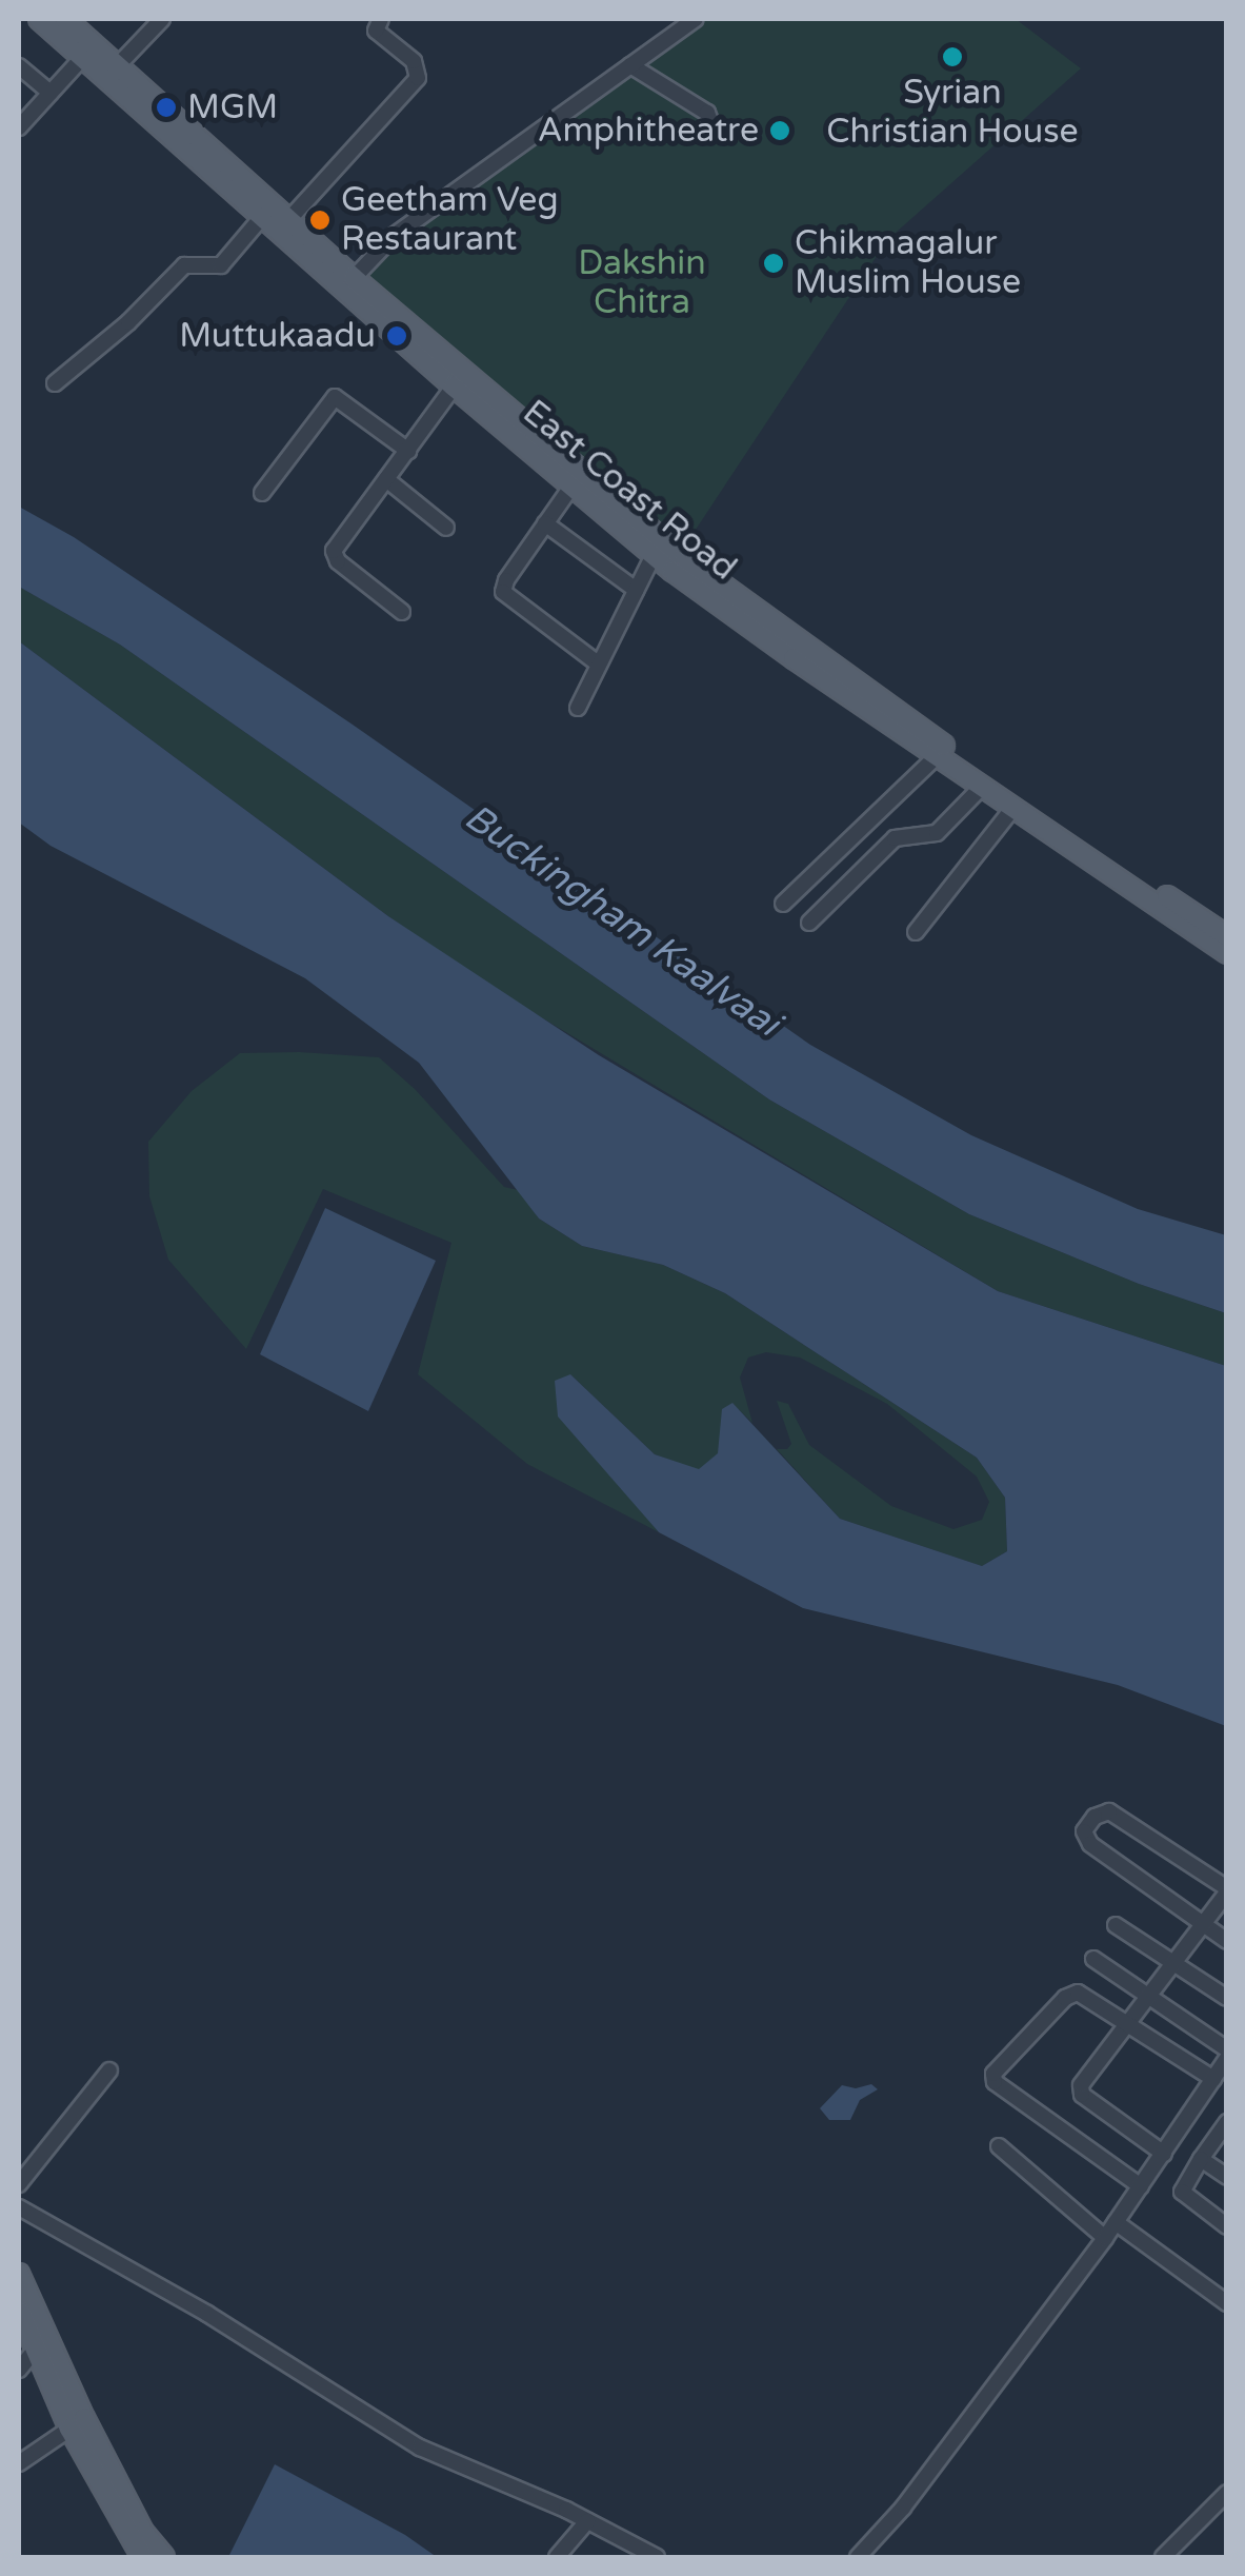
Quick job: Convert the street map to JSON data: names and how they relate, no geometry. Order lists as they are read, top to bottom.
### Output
{
  "streets": {
    "main road": ["East Coast Road"]
  },
  "water": ["Buckingham Kaalvaai"],
  "parks": ["Dakshin Chitra"],
  "places": [
    "Syrian Christian House",
    "MGM",
    "Amphitheatre",
    "Geetham Veg Restaurant",
    "Chikmagalur Muslim House",
    "Muttukaadu"
  ]
}
